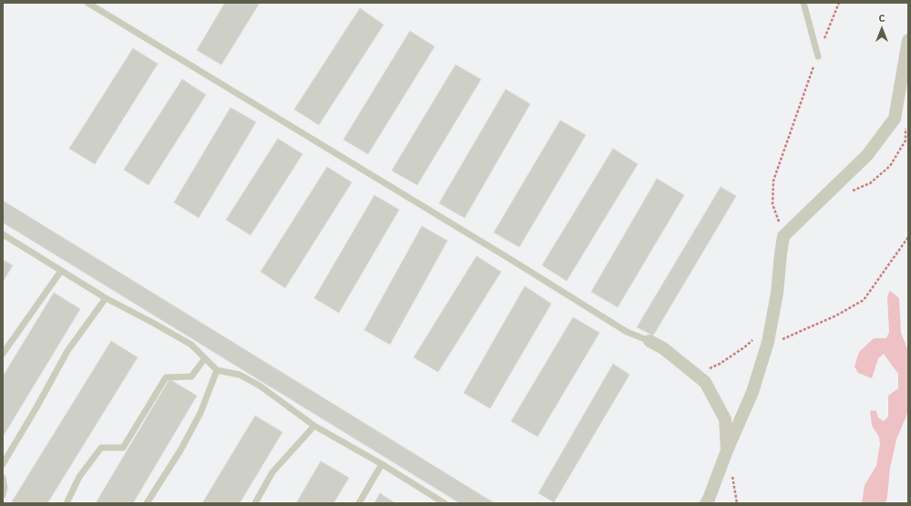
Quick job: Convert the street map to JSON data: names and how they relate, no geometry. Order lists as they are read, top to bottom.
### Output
{
  "north": "top"
}
